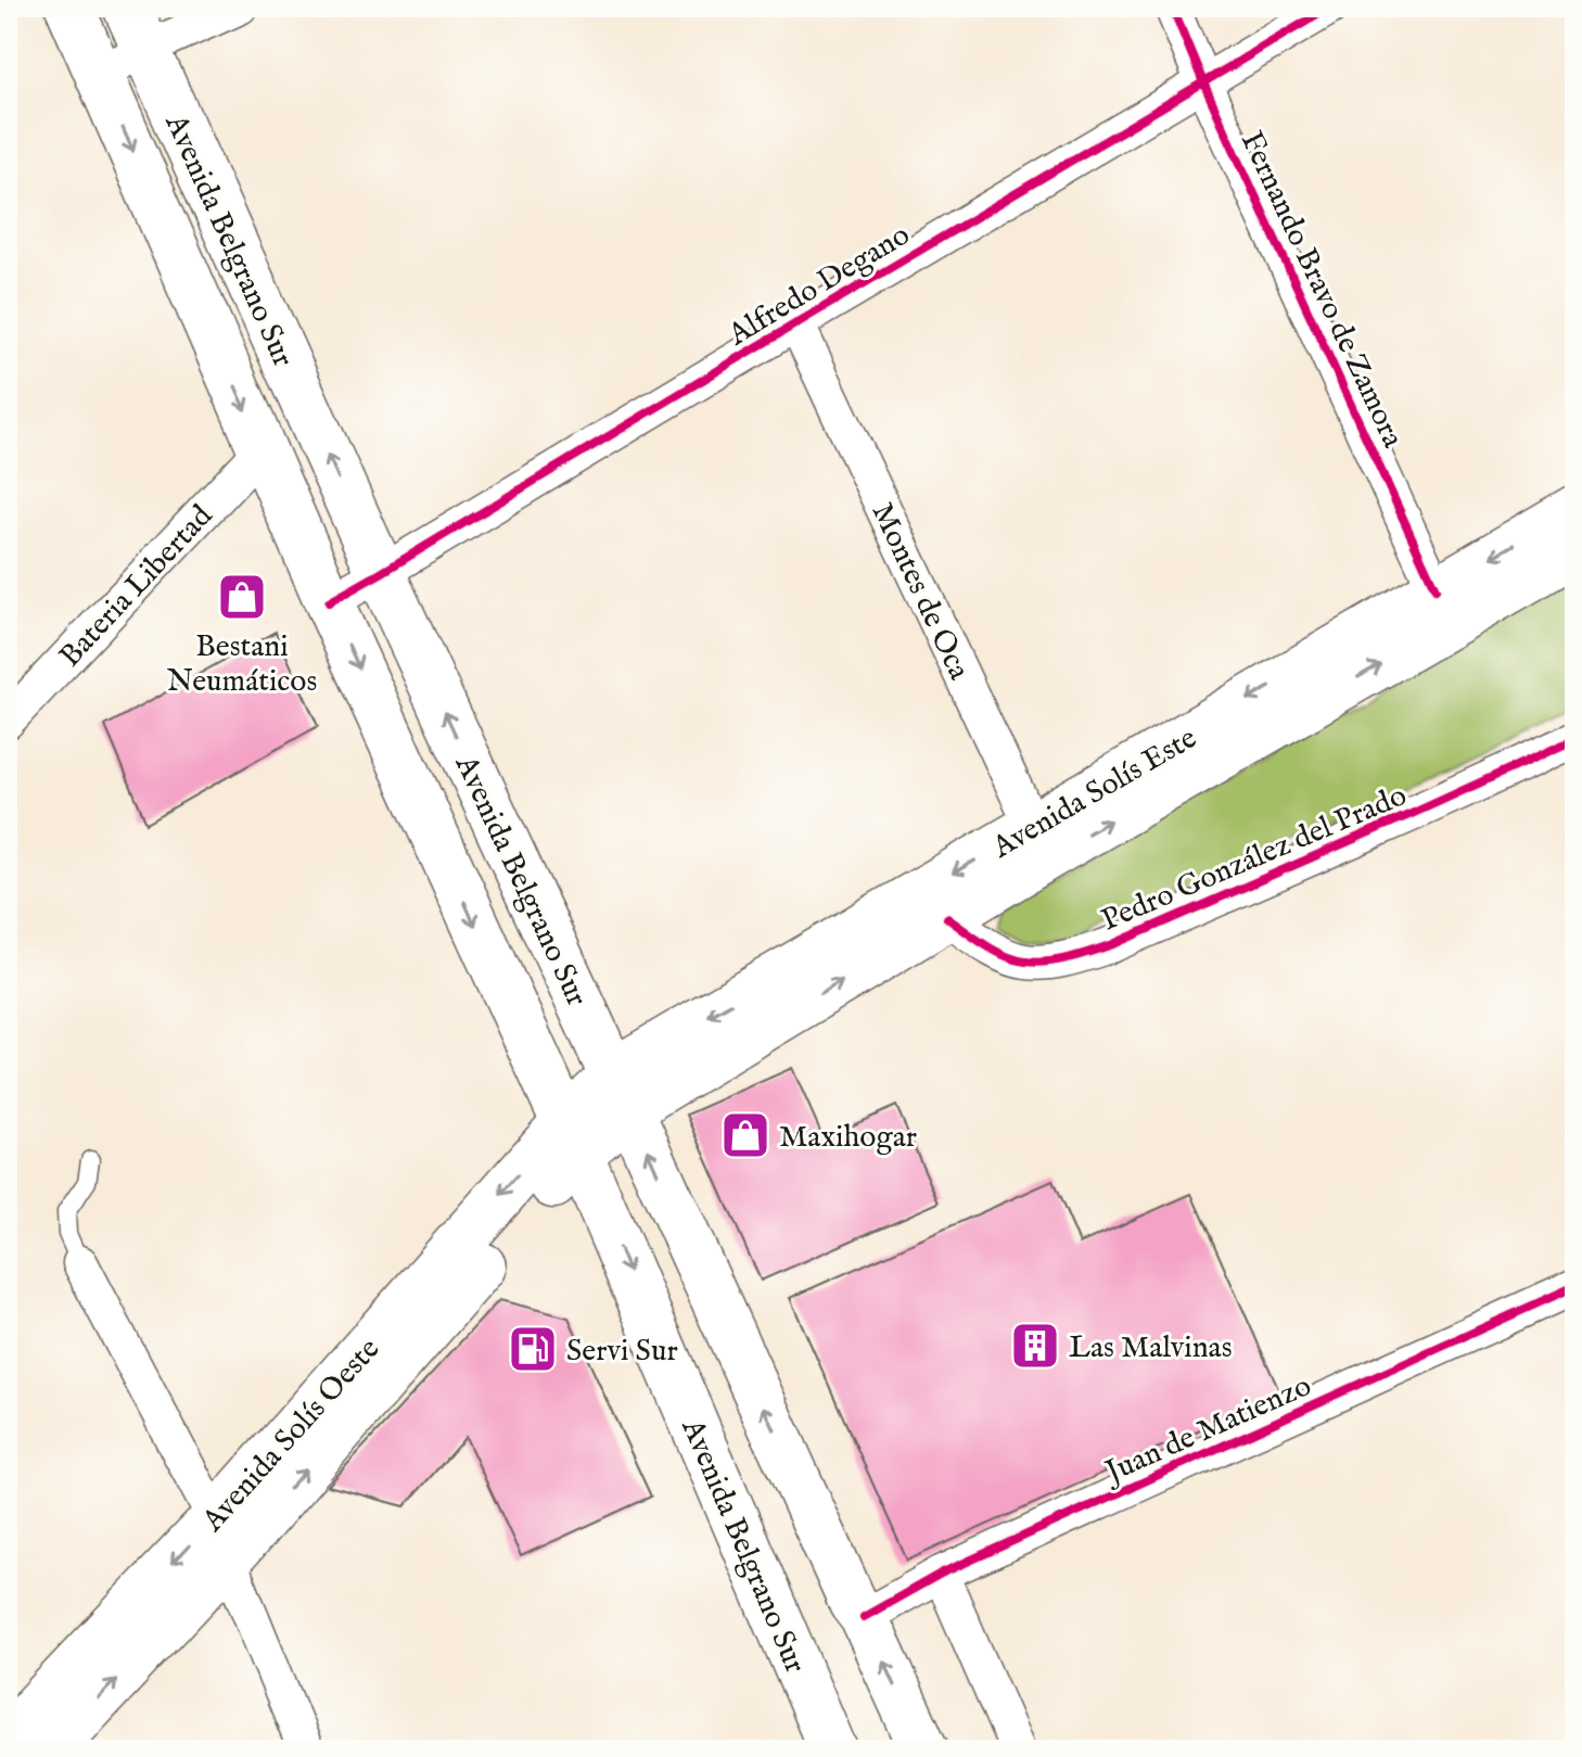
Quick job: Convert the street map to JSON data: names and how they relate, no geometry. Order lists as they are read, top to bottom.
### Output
{
  "streets": {
    "main road": ["Avenida Belgrano Sur", "Avenida Solís Este", "Avenida Solís Oeste"],
    "street": [
      "Alfredo Degano",
      "Fernando Bravo de Zamora",
      "Bateria Libertad",
      "Montes de Oca",
      "Pedro González del Prado",
      "Juan de Matienzo"
    ]
  },
  "crossings": [
    ["Avenida Belgrano Sur", "Alfredo Degano"],
    ["Avenida Belgrano Sur", "Bateria Libertad"],
    ["Avenida Belgrano Sur", "Avenida Solís Este"],
    ["Avenida Belgrano Sur", "Juan de Matienzo"],
    ["Avenida Belgrano Sur", "Avenida Solís Oeste"],
    ["Alfredo Degano", "Fernando Bravo de Zamora"],
    ["Alfredo Degano", "Montes de Oca"],
    ["Fernando Bravo de Zamora", "Avenida Solís Este"],
    ["Montes de Oca", "Avenida Solís Este"],
    ["Avenida Solís Este", "Pedro González del Prado"],
    ["Avenida Solís Este", "Avenida Solís Oeste"]
  ],
  "places": {
    "shop": ["Bestani Neumáticos", "Maxihogar"],
    "building": ["Las Malvinas"],
    "fuel station": ["Servi Sur"]
  }
}
